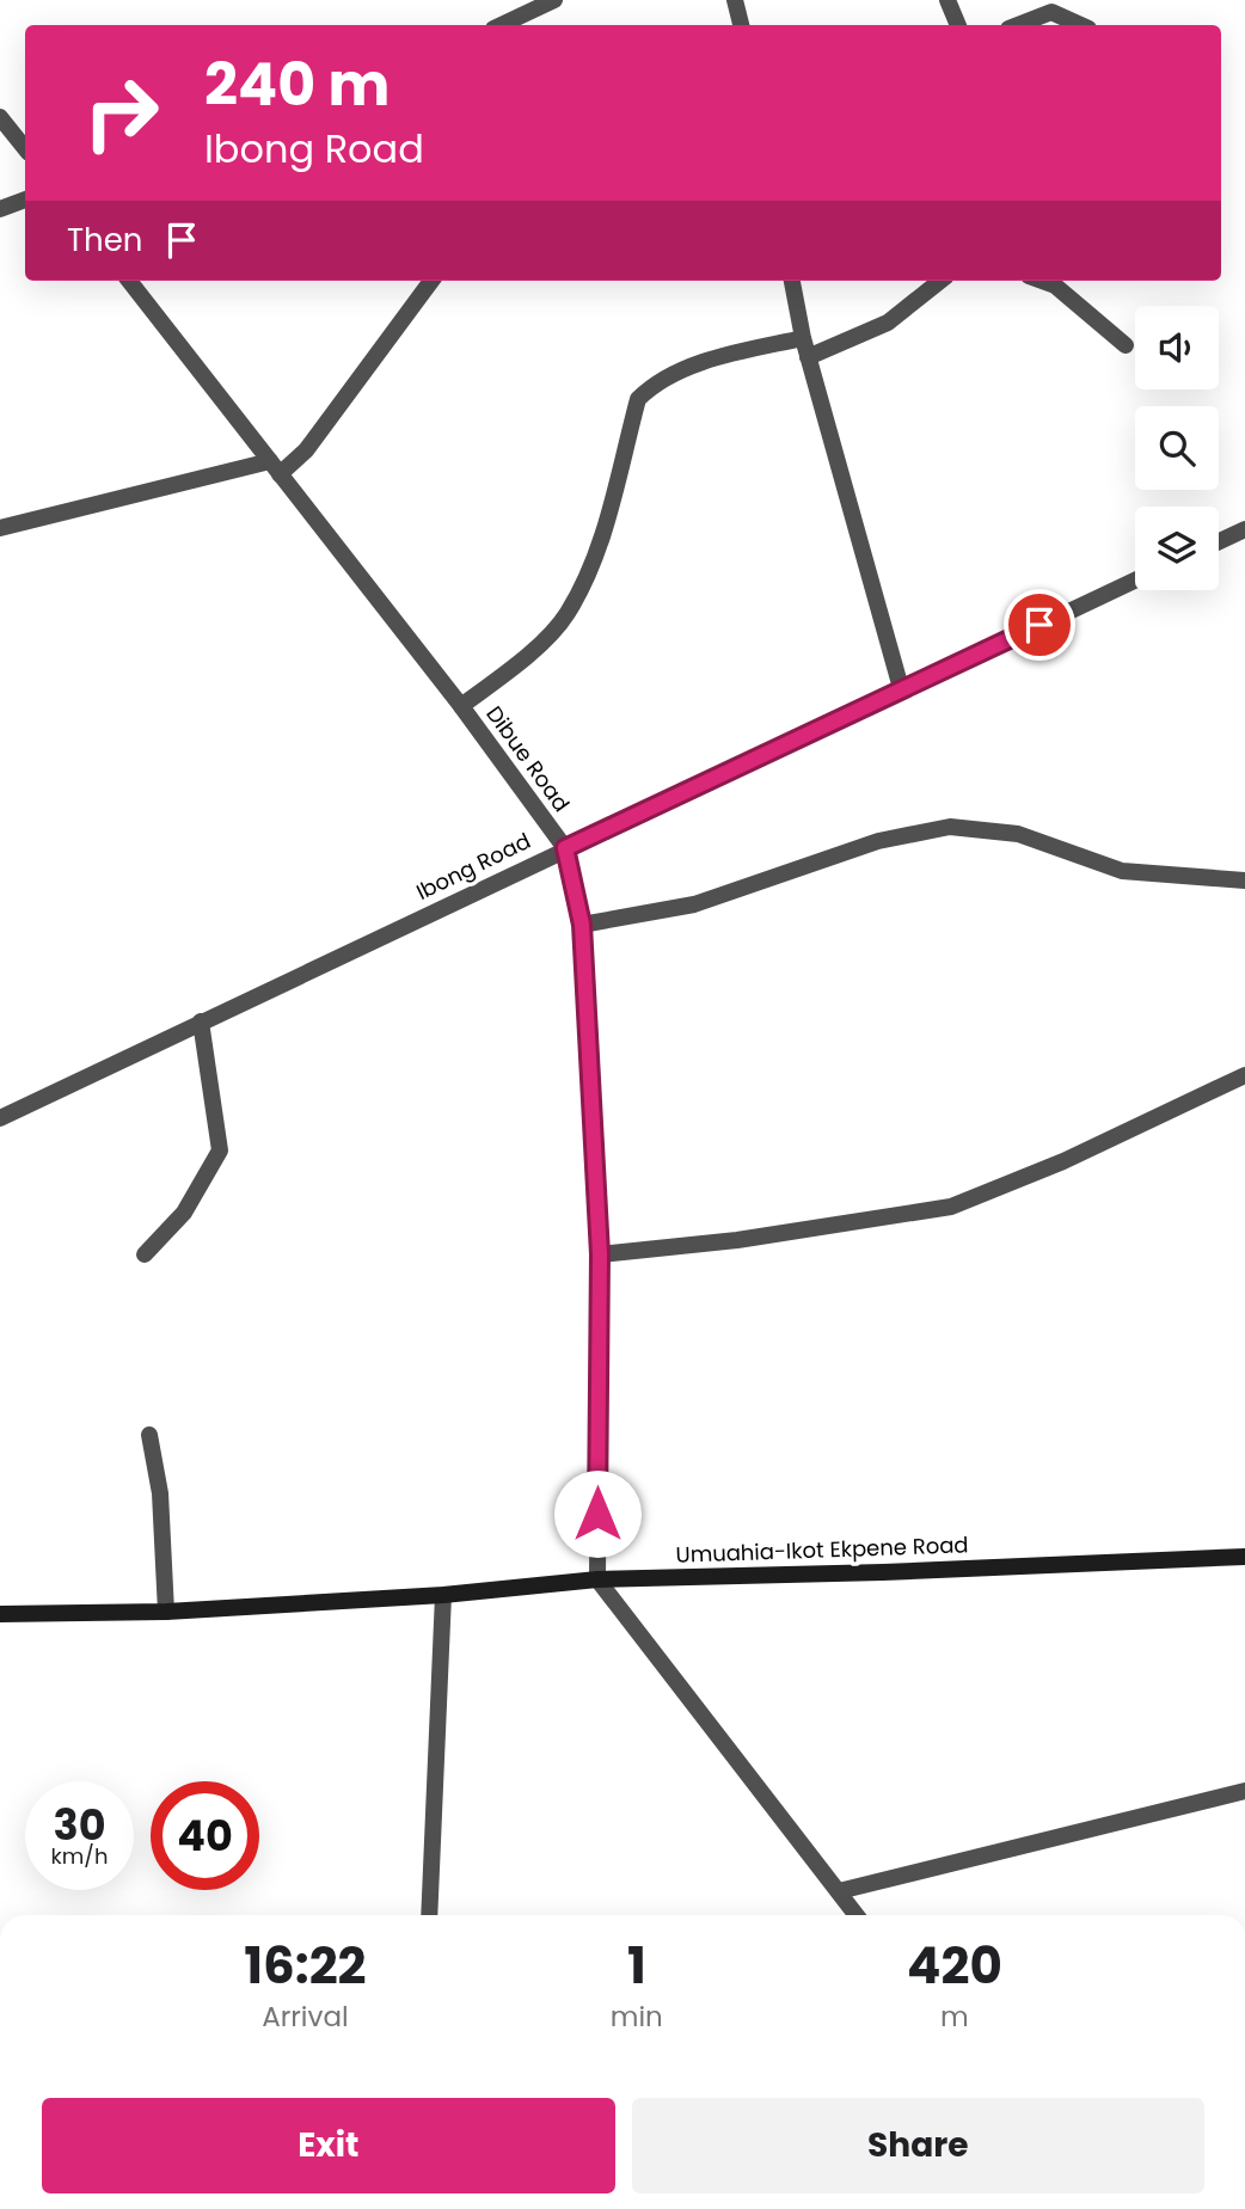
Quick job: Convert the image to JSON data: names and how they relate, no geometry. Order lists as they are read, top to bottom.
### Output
{
  "streets": {
    "main road": ["Umuahia-Ikot Ekpene Road"],
    "street": ["Dibue Road", "Ibong Road"]
  },
  "crossings": [
    ["Dibue Road", "Ibong Road"],
    ["Dibue Road", "Umuahia-Ikot Ekpene Road"]
  ],
  "page": {
    "turn": ["240 m", "Ibong Road"],
    "then": "Then",
    "speed": "30 km/h",
    "limit": "40",
    "eta": [
      "16:22",
      "Arrival",
      "1",
      "min",
      "420",
      "m"
    ],
    "buttons": ["Exit", "Share"]
  }
}
